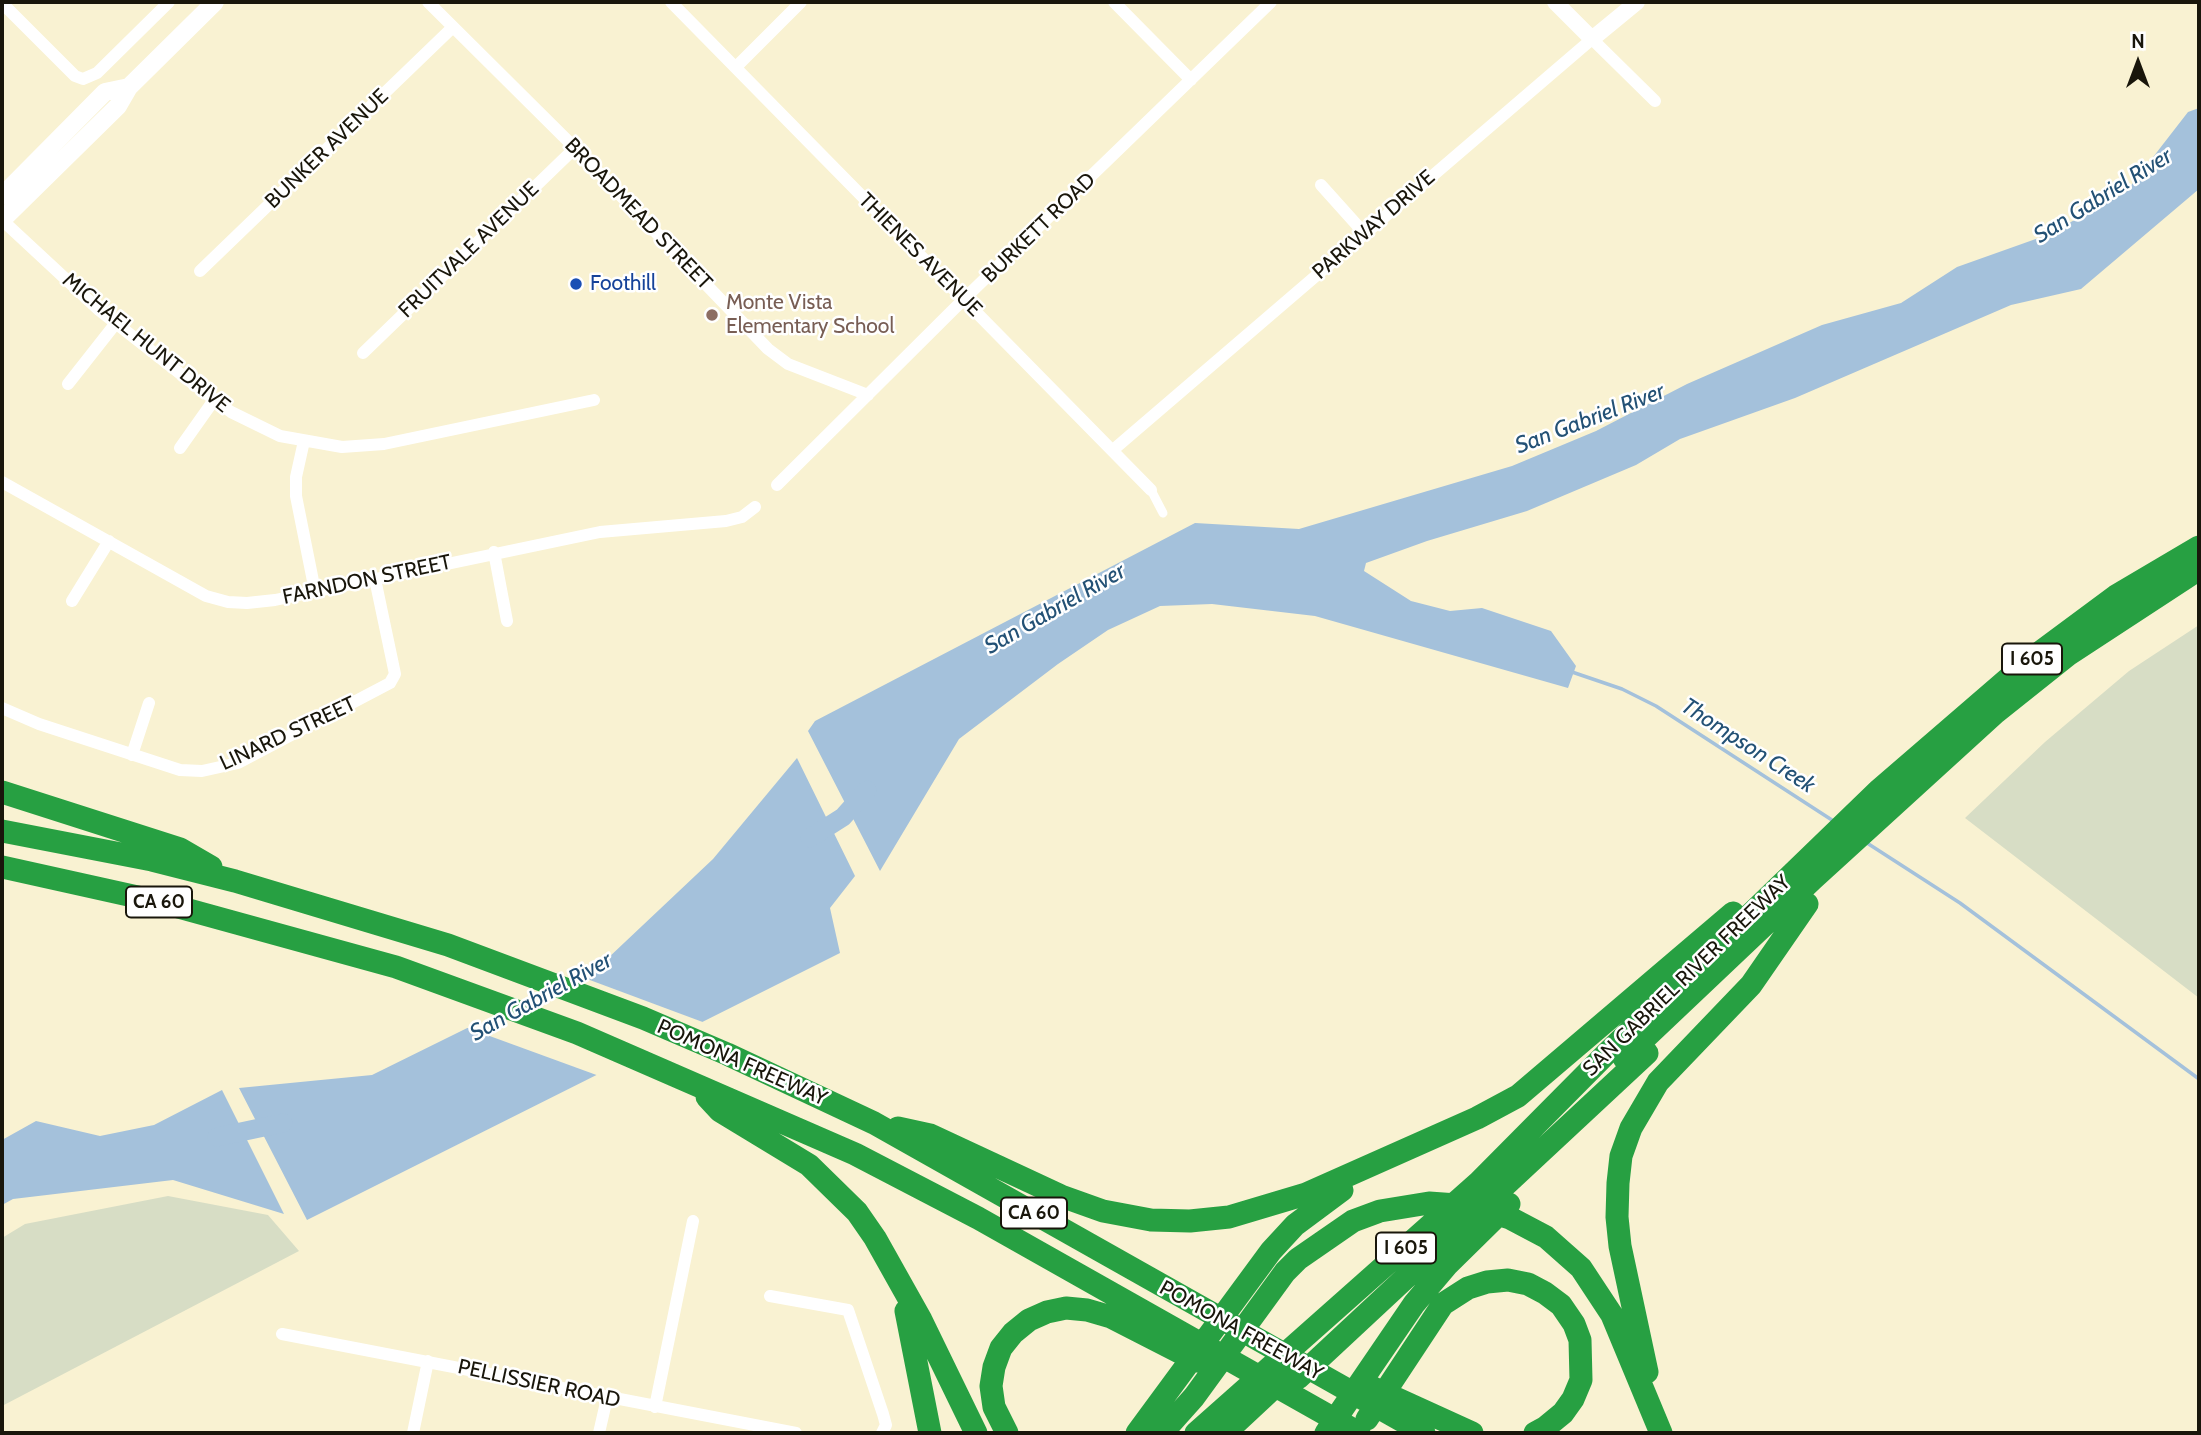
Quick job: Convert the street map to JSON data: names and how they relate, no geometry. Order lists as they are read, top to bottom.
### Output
{
  "streets": {
    "highway": [
      "I 605",
      "CA 60",
      "SAN GABRIEL RIVER FREEWAY",
      "POMONA FREEWAY"
    ],
    "street": [
      "BUNKER AVENUE",
      "BROADMEAD STREET",
      "PARKWAY DRIVE",
      "BURKETT ROAD",
      "FRUITVALE AVENUE",
      "THIENES AVENUE",
      "MICHAEL HUNT DRIVE",
      "FARNDON STREET",
      "LINARD STREET",
      "PELLISSIER ROAD"
    ]
  },
  "crossings": [
    ["BUNKER AVENUE", "BROADMEAD STREET"],
    ["BROADMEAD STREET", "BURKETT ROAD"],
    ["BROADMEAD STREET", "FRUITVALE AVENUE"],
    ["PARKWAY DRIVE", "THIENES AVENUE"],
    ["BURKETT ROAD", "THIENES AVENUE"],
    ["FARNDON STREET", "LINARD STREET"]
  ],
  "water": ["San Gabriel River", "Thompson Creek"],
  "places": ["Foothill", "Monte Vista Elementary School"],
  "north": "top"
}
